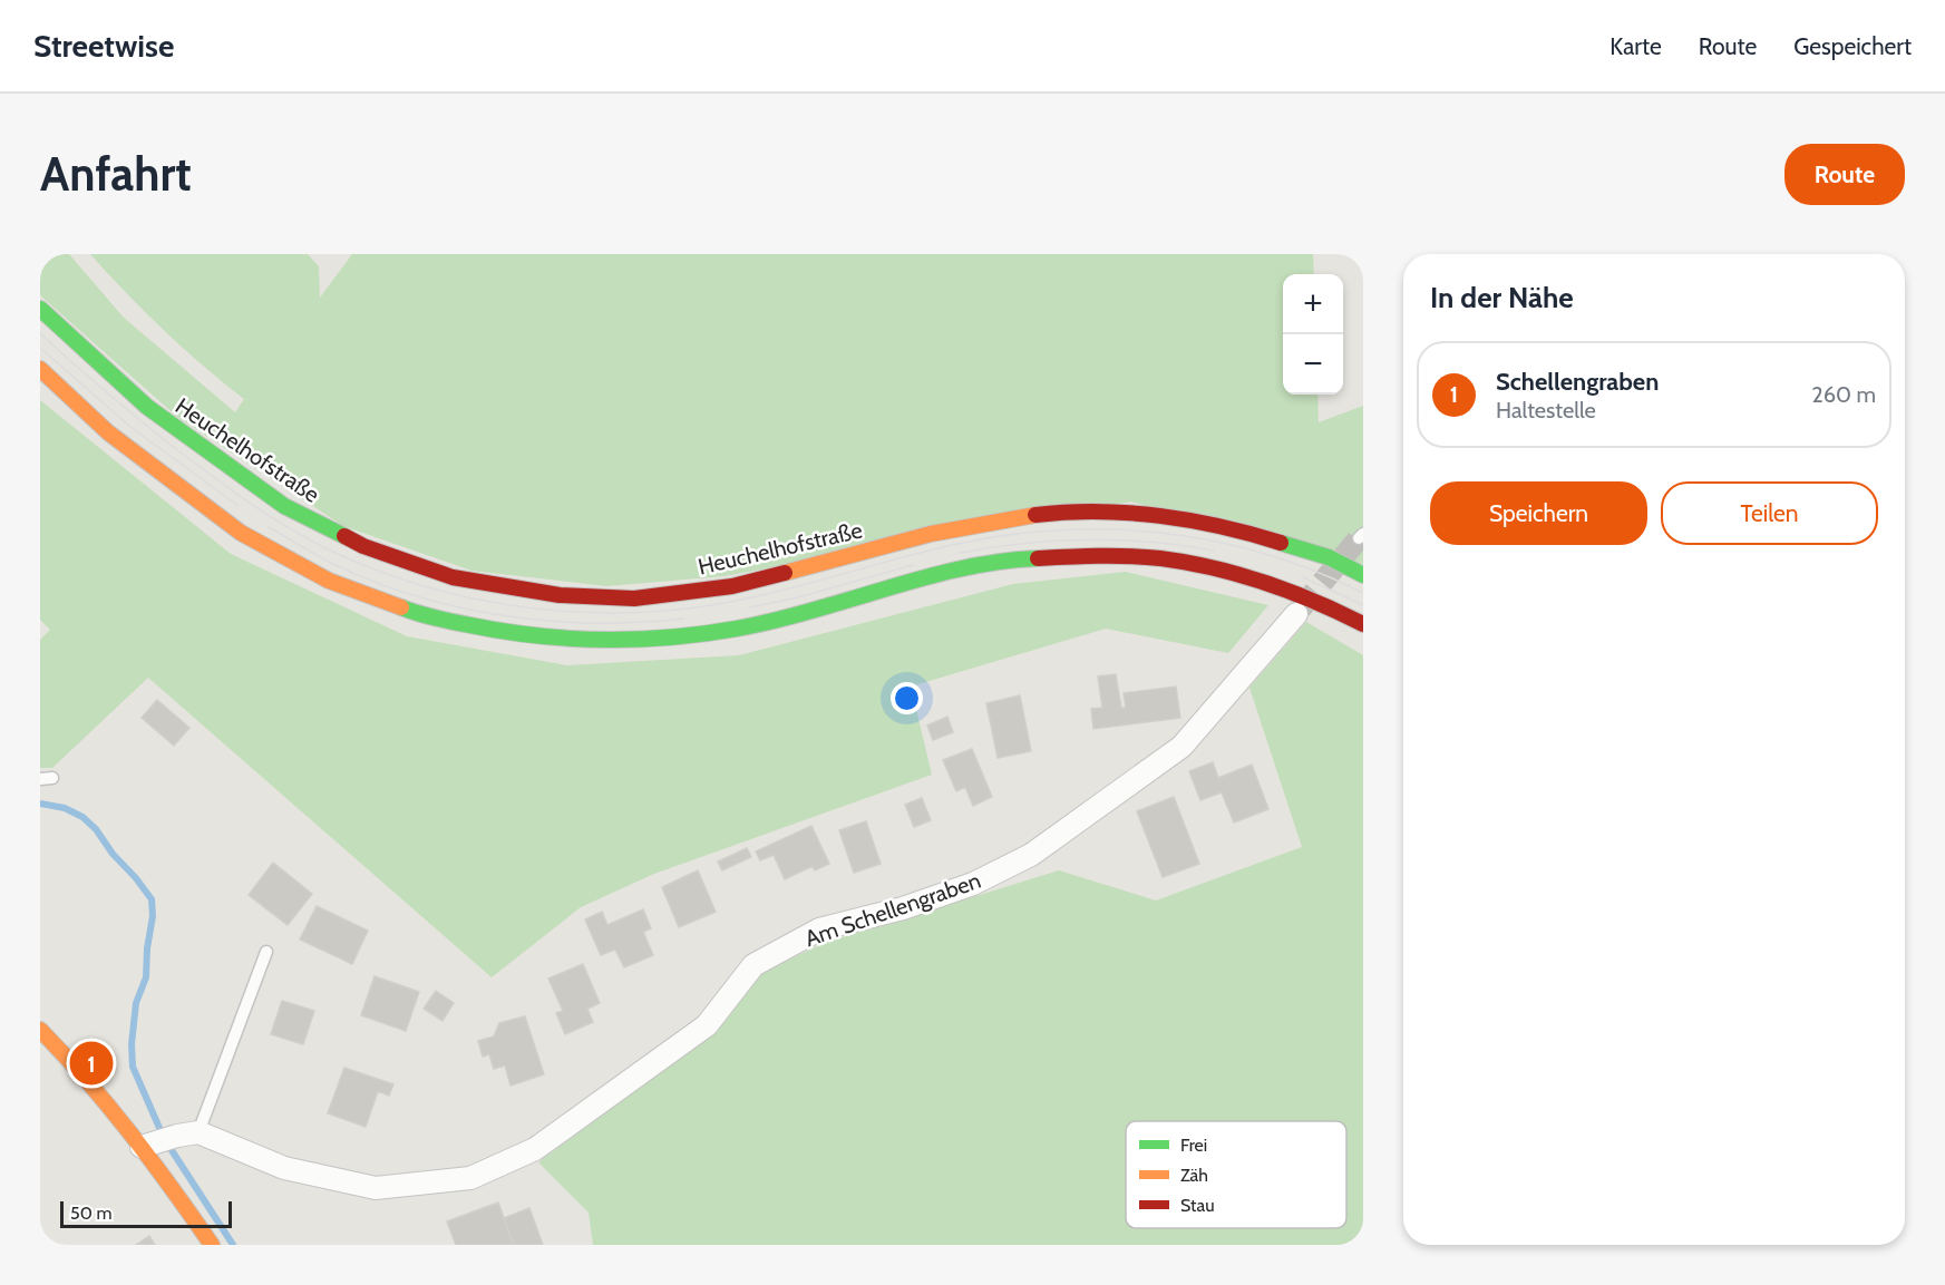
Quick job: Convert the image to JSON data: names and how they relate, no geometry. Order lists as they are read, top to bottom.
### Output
{
  "streets": {
    "main road": ["Heuchelhofstraße"],
    "street": ["Am Schellengraben"]
  },
  "legend": ["Frei", "Zäh", "Stau"],
  "scale_bar": "50 m",
  "page": {
    "header": "Streetwise",
    "nav": ["Karte", "Route", "Gespeichert"],
    "buttons": [
      "Route",
      ["Speichern", "Teilen"]
    ],
    "title": "Anfahrt",
    "heading": "In der Nähe",
    "map_buttons": ["+", "−"],
    "list": [
      {
        "mark": "1",
        "name": "Schellengraben",
        "note": "Haltestelle",
        "value": "260 m"
      }
    ],
    "pins": "1",
    "scale": "50 m"
  }
}
